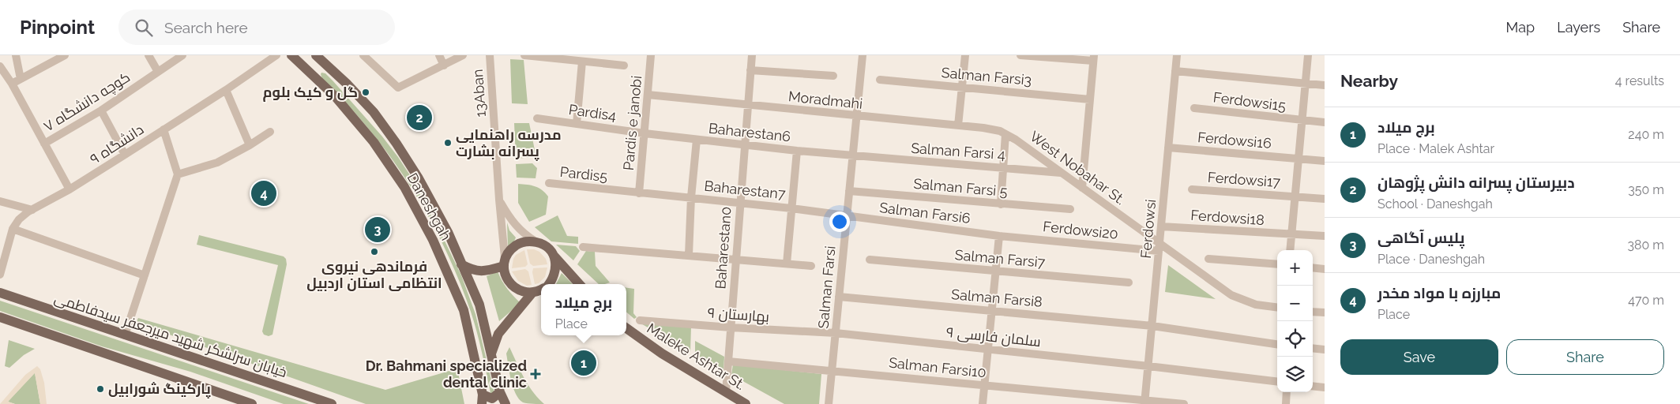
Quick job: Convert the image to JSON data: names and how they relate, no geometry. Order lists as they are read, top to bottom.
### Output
{
  "streets": {
    "main road": ["Daneshgah", "خیابان سرلشکر شهید میرجعفر سیدفاطمی", "Maleke Ashtar St."],
    "street": [
      "Salman Farsi3",
      "13Aban",
      "Moradmahi",
      "کوچه دانشگاه ۷",
      "Ferdowsi15",
      "Pardis4",
      "Pardis e janobi",
      "Baharestan6",
      "Ferdowsi16",
      "دانشگاه ۹",
      "Salman Farsi 4",
      "West Nobahar St.",
      "Pardis5",
      "Ferdowsi17",
      "Salman Farsi 5",
      "Baharestan7",
      "Salman Farsi6",
      "Ferdowsi18",
      "Ferdowsi",
      "Ferdowsi20",
      "Baharestan0",
      "Salman Farsi7",
      "Salman Farsi",
      "Salman Farsi8",
      "بهارستان ۹",
      "سلمان فارسی ۹",
      "Salman Farsi10"
    ]
  },
  "crossings": [
    ["Moradmahi", "Pardis e janobi"],
    ["Moradmahi", "West Nobahar St."],
    ["Moradmahi", "Baharestan0"],
    ["Moradmahi", "Salman Farsi"],
    ["Pardis4", "Pardis e janobi"],
    ["Pardis4", "Baharestan6"],
    ["Pardis e janobi", "Baharestan6"],
    ["Pardis e janobi", "Pardis5"],
    ["Pardis e janobi", "Baharestan7"],
    ["Baharestan6", "Salman Farsi 4"],
    ["Baharestan6", "Baharestan0"],
    ["Baharestan6", "Salman Farsi"],
    ["Ferdowsi16", "Ferdowsi"],
    ["Salman Farsi 4", "West Nobahar St."],
    ["Salman Farsi 4", "Salman Farsi"],
    ["West Nobahar St.", "Ferdowsi"],
    ["West Nobahar St.", "Ferdowsi20"],
    ["Pardis5", "Baharestan7"],
    ["Salman Farsi 5", "Salman Farsi"],
    ["Baharestan7", "Salman Farsi6"],
    ["Baharestan7", "Baharestan0"],
    ["Baharestan7", "Salman Farsi"],
    ["Salman Farsi6", "Ferdowsi20"],
    ["Salman Farsi6", "Salman Farsi"],
    ["Ferdowsi18", "Ferdowsi"],
    ["Ferdowsi", "Ferdowsi20"],
    ["Ferdowsi", "Salman Farsi8"],
    ["Ferdowsi", "سلمان فارسی ۹"],
    ["Ferdowsi", "Salman Farsi10"],
    ["Baharestan0", "بهارستان ۹"],
    ["Baharestan0", "Maleke Ashtar St."],
    ["Baharestan0", "Salman Farsi10"],
    ["Salman Farsi", "Salman Farsi8"],
    ["Salman Farsi", "بهارستان ۹"],
    ["Salman Farsi", "سلمان فارسی ۹"],
    ["Salman Farsi", "Salman Farsi10"],
    ["بهارستان ۹", "سلمان فارسی ۹"]
  ],
  "places": {
    "other": [
      "گل و کیک بلوم",
      "مدرسه راهنمایی پسرانه بشارت",
      "فرماندهی نیروی انتظامی استان اردبیل",
      "پارکینگ شورابیل"
    ],
    "health": ["Dr. Bahmani specialized dental clinic"]
  },
  "page": {
    "header": "Pinpoint",
    "search": "Search here",
    "nav": ["Map", "Layers", "Share"],
    "heading": ["Nearby", "4 results"],
    "pins": [
      "2",
      "4",
      "3",
      "1"
    ],
    "list": [
      {
        "mark": "1",
        "name": "برج میلاد",
        "note": "Place · Malek Ashtar",
        "value": "240 m"
      },
      {
        "mark": "2",
        "name": "دبیرستان پسرانه دانش پژوهان",
        "note": "School · Daneshgah",
        "value": "350 m"
      },
      {
        "mark": "3",
        "name": "پلیس آگاهی",
        "note": "Place · Daneshgah",
        "value": "380 m"
      },
      {
        "mark": "4",
        "name": "مبارزه با مواد مخدر",
        "note": "Place",
        "value": "470 m"
      }
    ],
    "map_buttons": ["+", "−"],
    "popup": ["برج میلاد", "Place"],
    "buttons": ["Save", "Share"]
  }
}
